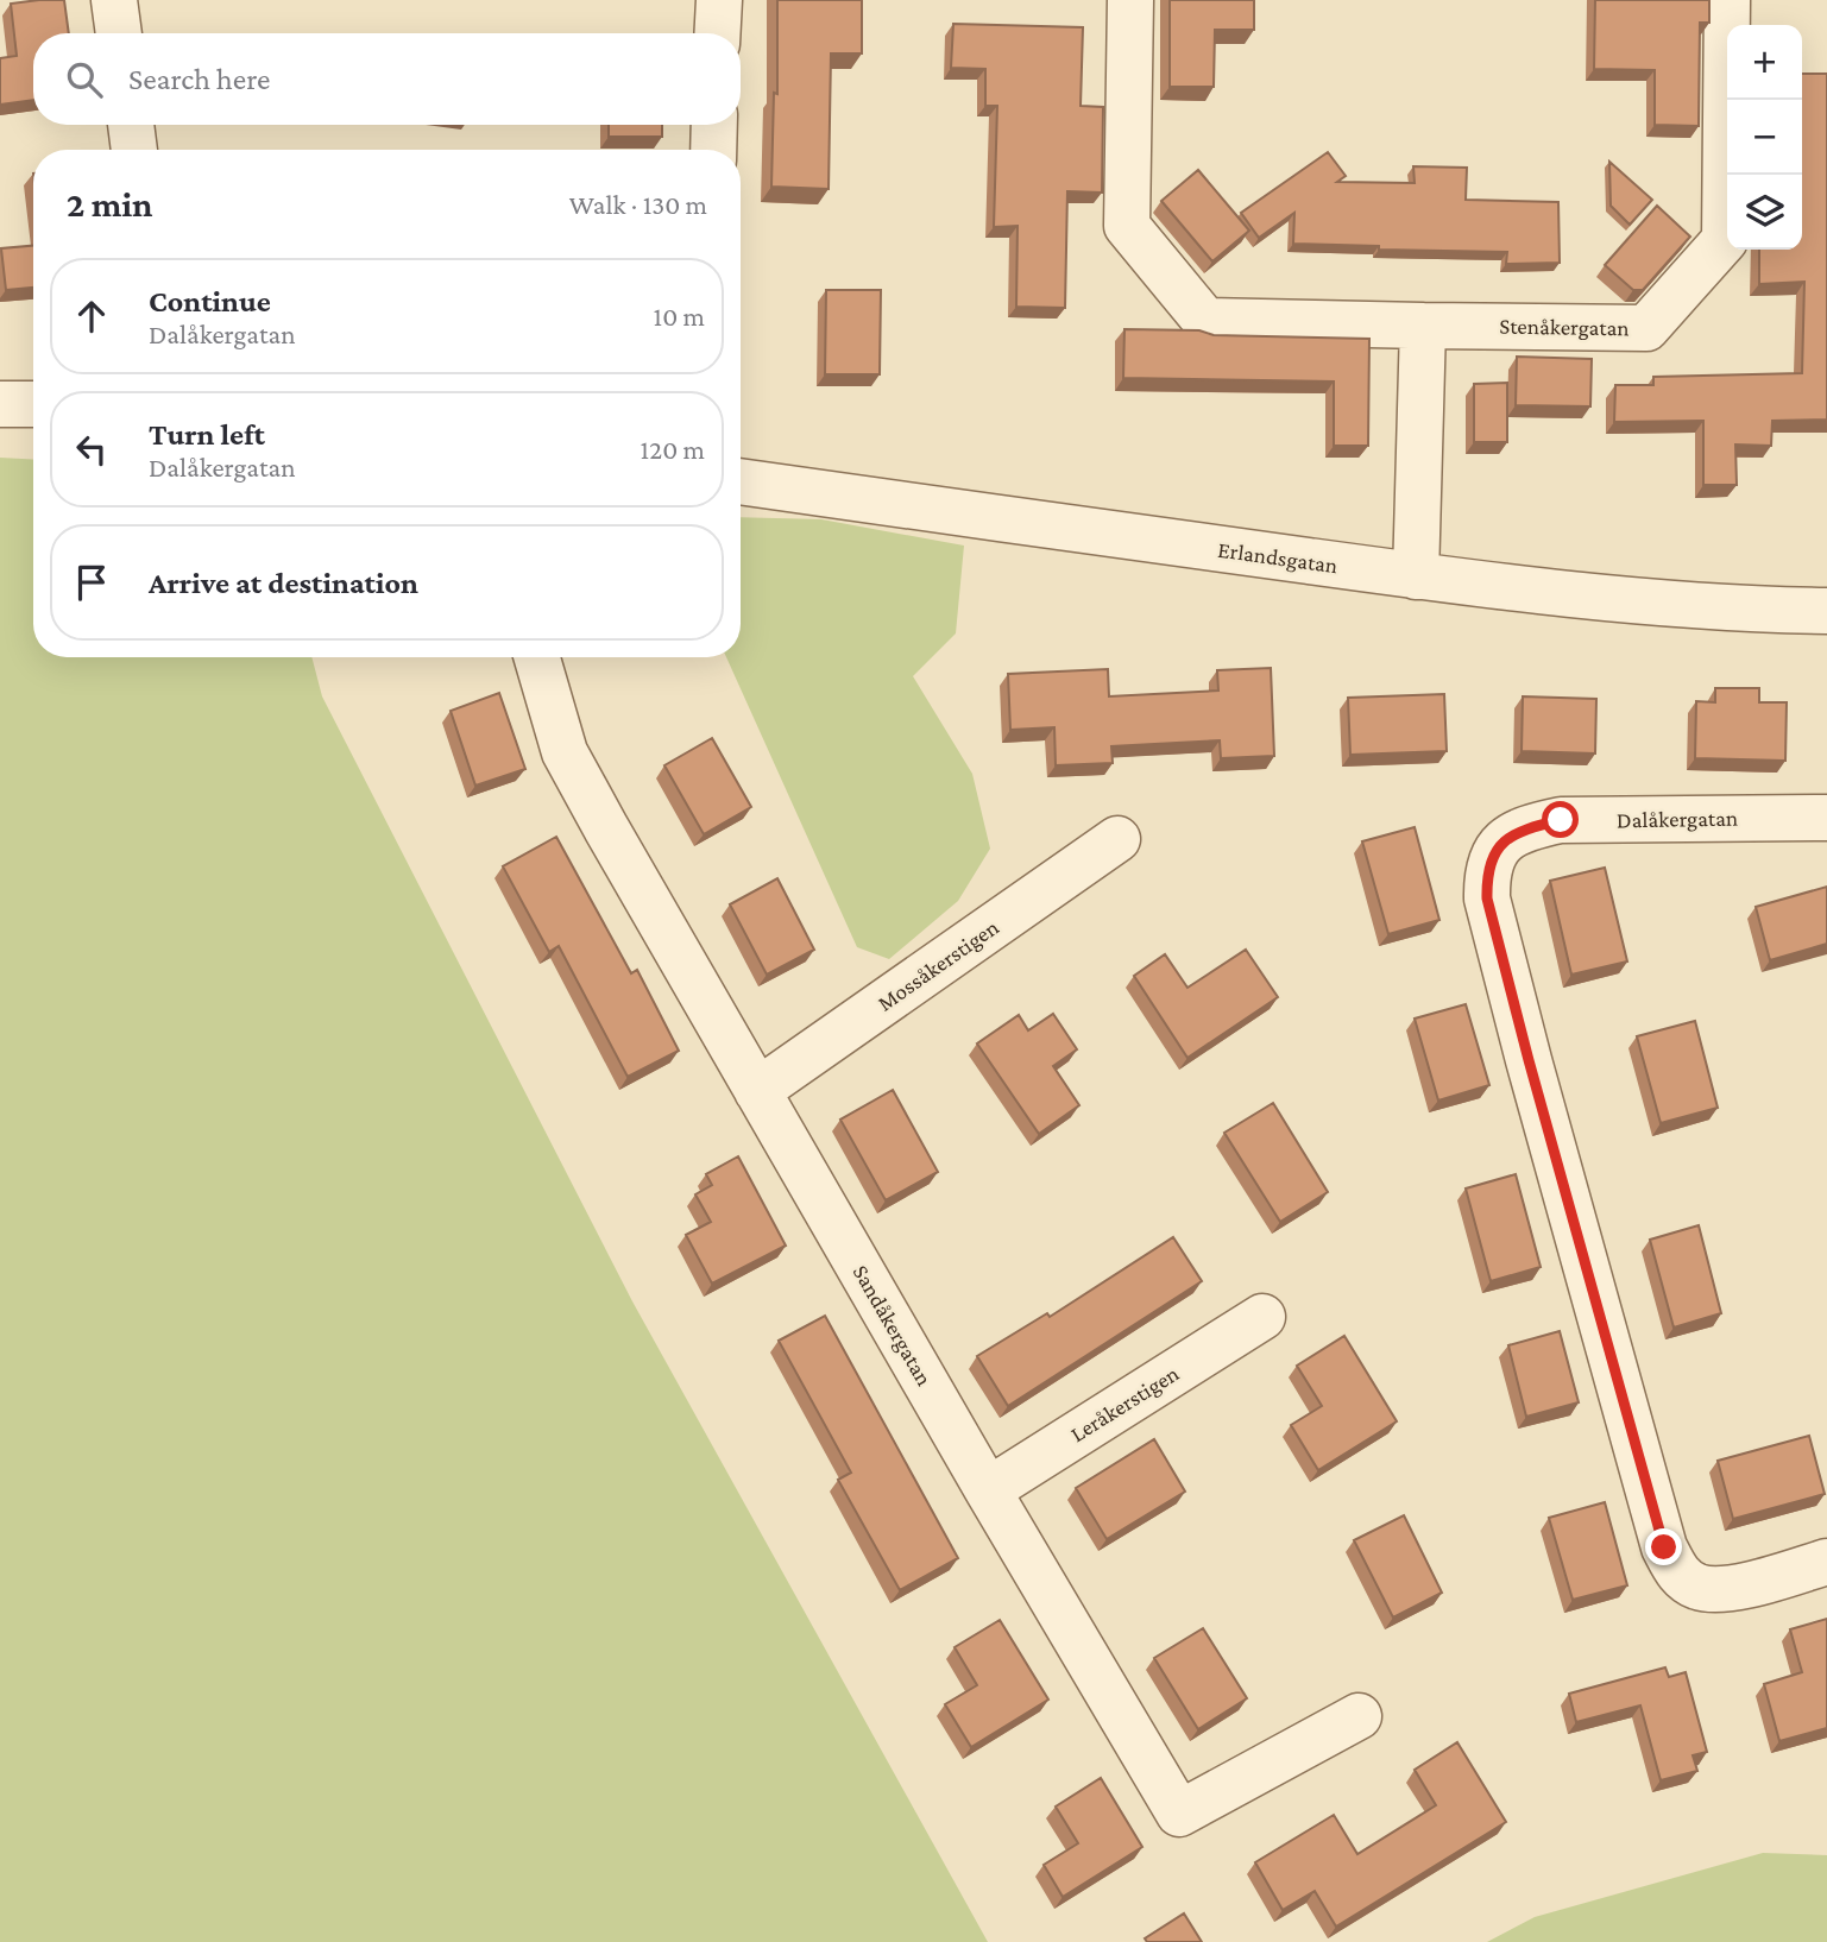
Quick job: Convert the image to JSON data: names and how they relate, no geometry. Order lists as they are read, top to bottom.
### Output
{
  "streets": {
    "street": [
      "Stenåkergatan",
      "Erlandsgatan",
      "Dalåkergatan",
      "Mossåkerstigen",
      "Sandåkergatan",
      "Leråkerstigen"
    ]
  },
  "crossings": [
    ["Mossåkerstigen", "Sandåkergatan"],
    ["Sandåkergatan", "Leråkerstigen"]
  ],
  "page": {
    "map_buttons": ["+", "−"],
    "search": "Search here",
    "heading": ["2 min", "Walk · 130 m"],
    "list": [
      ["Continue", "Dalåkergatan", "10 m"],
      ["Turn left", "Dalåkergatan", "120 m"],
      "Arrive at destination"
    ]
  }
}
